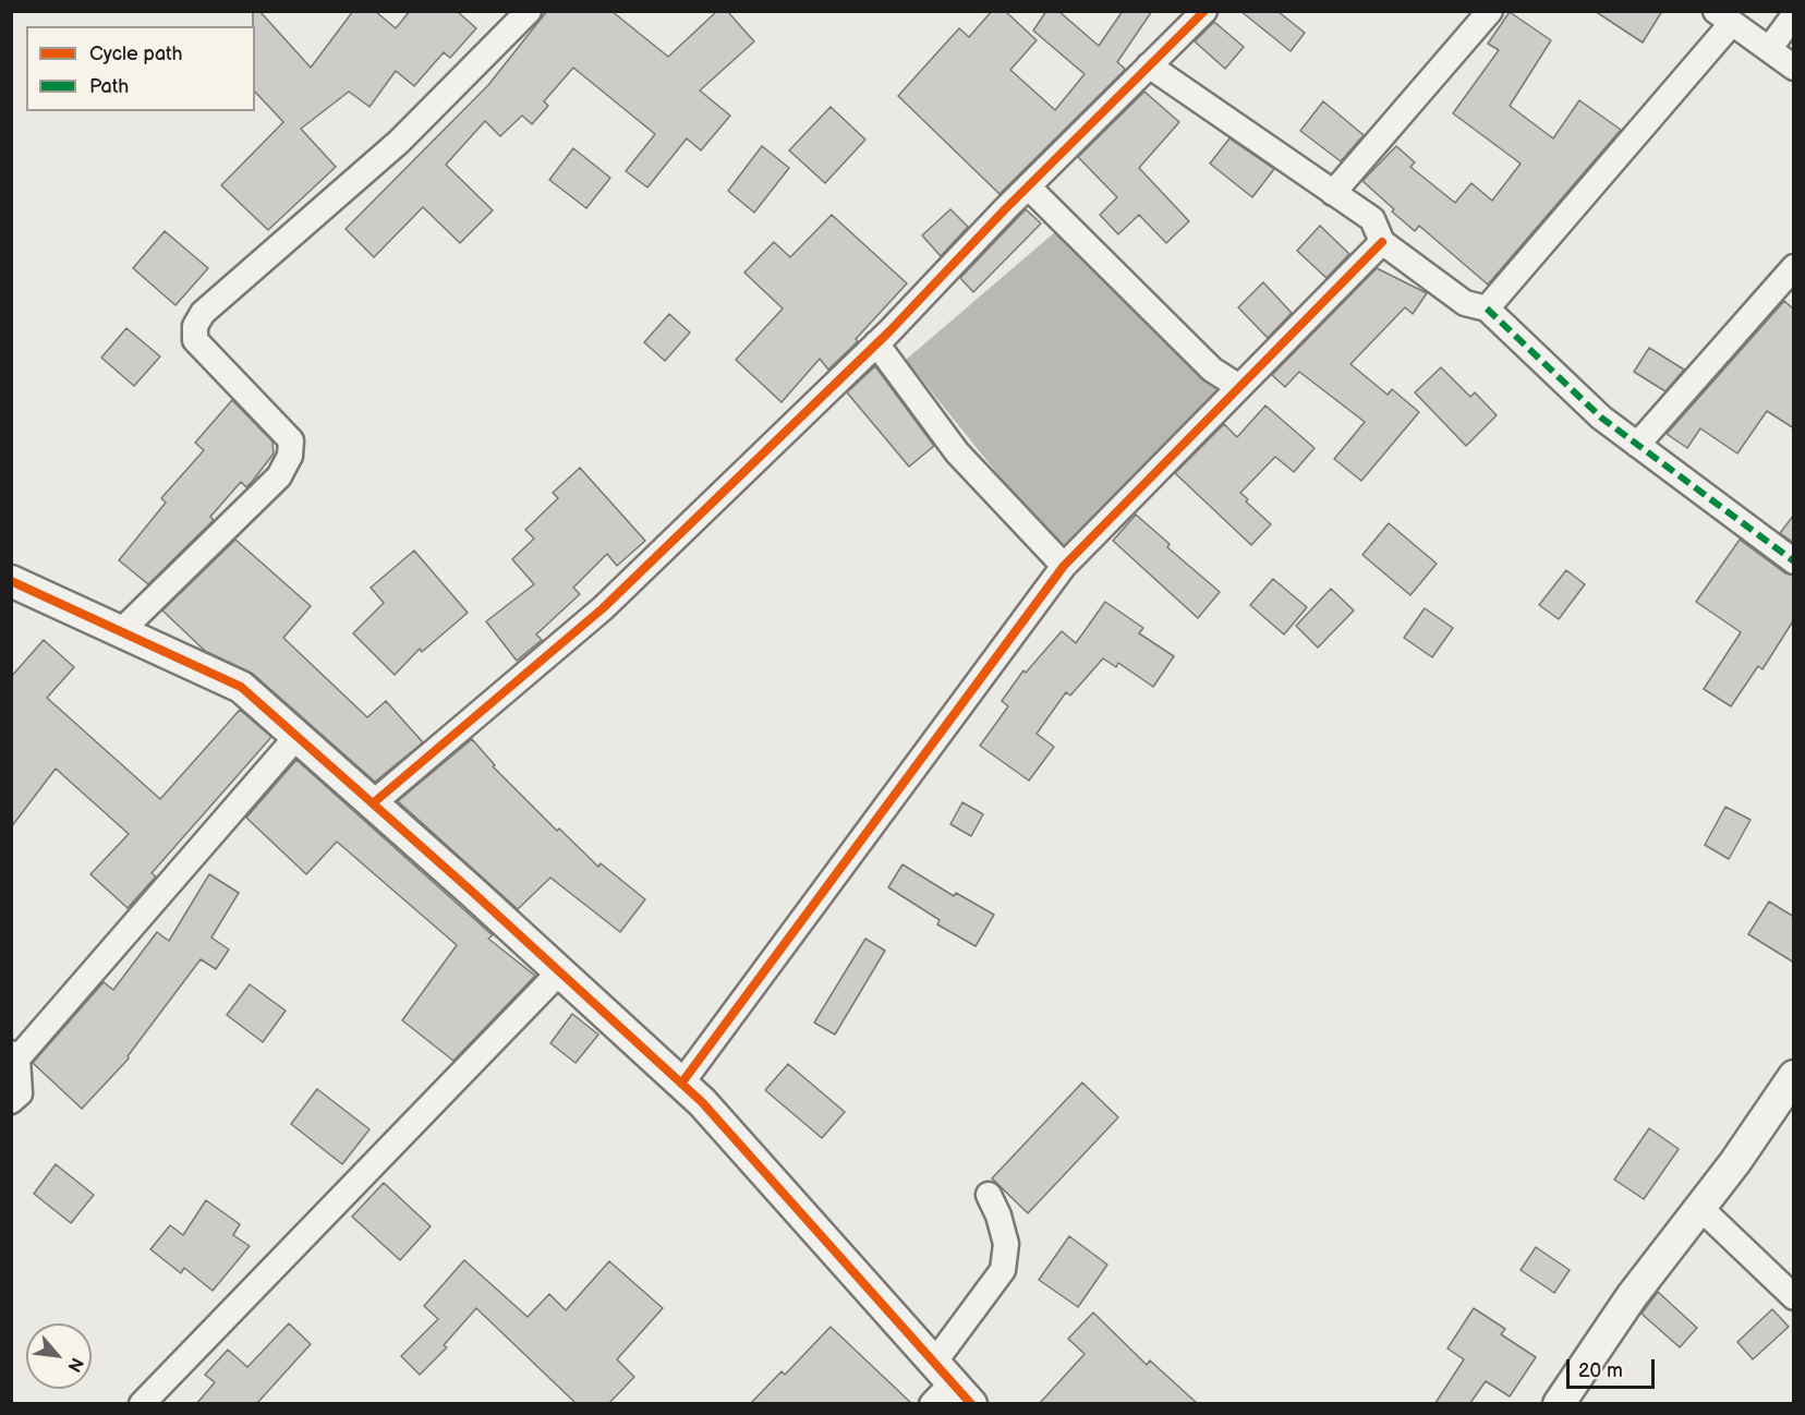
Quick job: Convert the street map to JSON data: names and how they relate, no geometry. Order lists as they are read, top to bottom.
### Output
{
  "legend": ["Cycle path", "Path"],
  "scale_bar": "20 m",
  "north": "bottom right"
}
